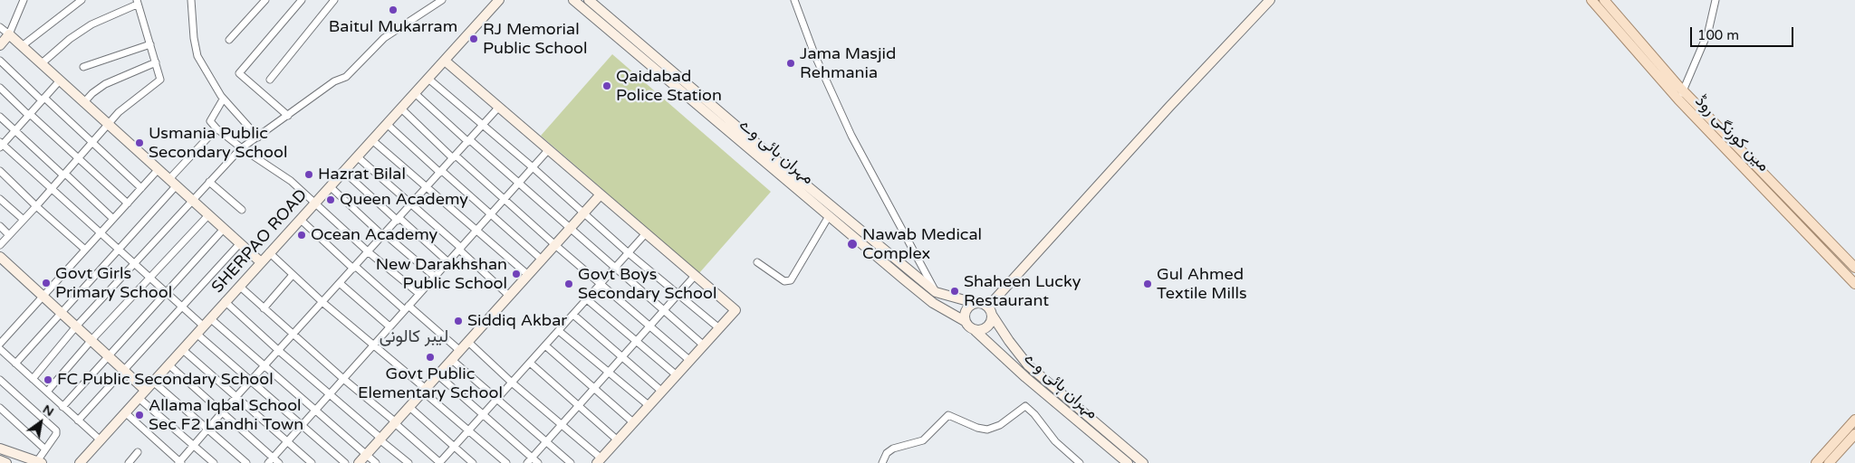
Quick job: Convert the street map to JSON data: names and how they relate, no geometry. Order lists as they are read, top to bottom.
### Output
{
  "streets": {
    "main road": ["مین کورنگی روڈ"],
    "street": ["مہران ہائی وے", "SHERPAO ROAD"]
  },
  "districts": ["لیبر کالونی"],
  "places": [
    "Baitul Mukarram",
    "RJ Memorial Public School",
    "Jama Masjid Rehmania",
    "Qaidabad Police Station",
    "Usmania Public Secondary School",
    "Hazrat Bilal",
    "Queen Academy",
    "Ocean Academy",
    "Nawab Medical Complex",
    "New Darakhshan Public School",
    "Govt Girls Primary School",
    "Govt Boys Secondary School",
    "Gul Ahmed Textile Mills",
    "Shaheen Lucky Restaurant",
    "Siddiq Akbar",
    "Govt Public Elementary School",
    "FC Public Secondary School",
    "Allama Iqbal School Sec F2 Landhi Town"
  ],
  "scale_bar": "100 m",
  "north": "top right"
}
